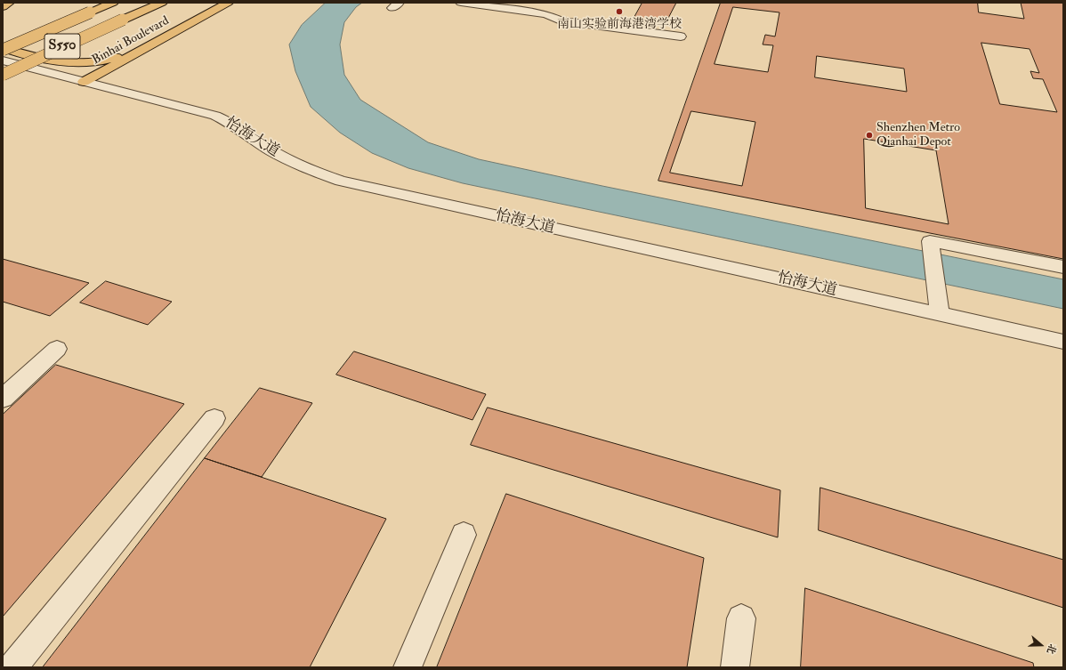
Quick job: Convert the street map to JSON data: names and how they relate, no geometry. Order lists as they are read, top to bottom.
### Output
{
  "streets": {
    "main road": ["Binhai Boulevard", "S550"],
    "street": ["怡海大道"]
  },
  "crossings": [
    ["Binhai Boulevard", "怡海大道"]
  ],
  "places": ["南山实验前海港湾学校", "Shenzhen Metro Qianhai Depot"],
  "north": "right"
}
